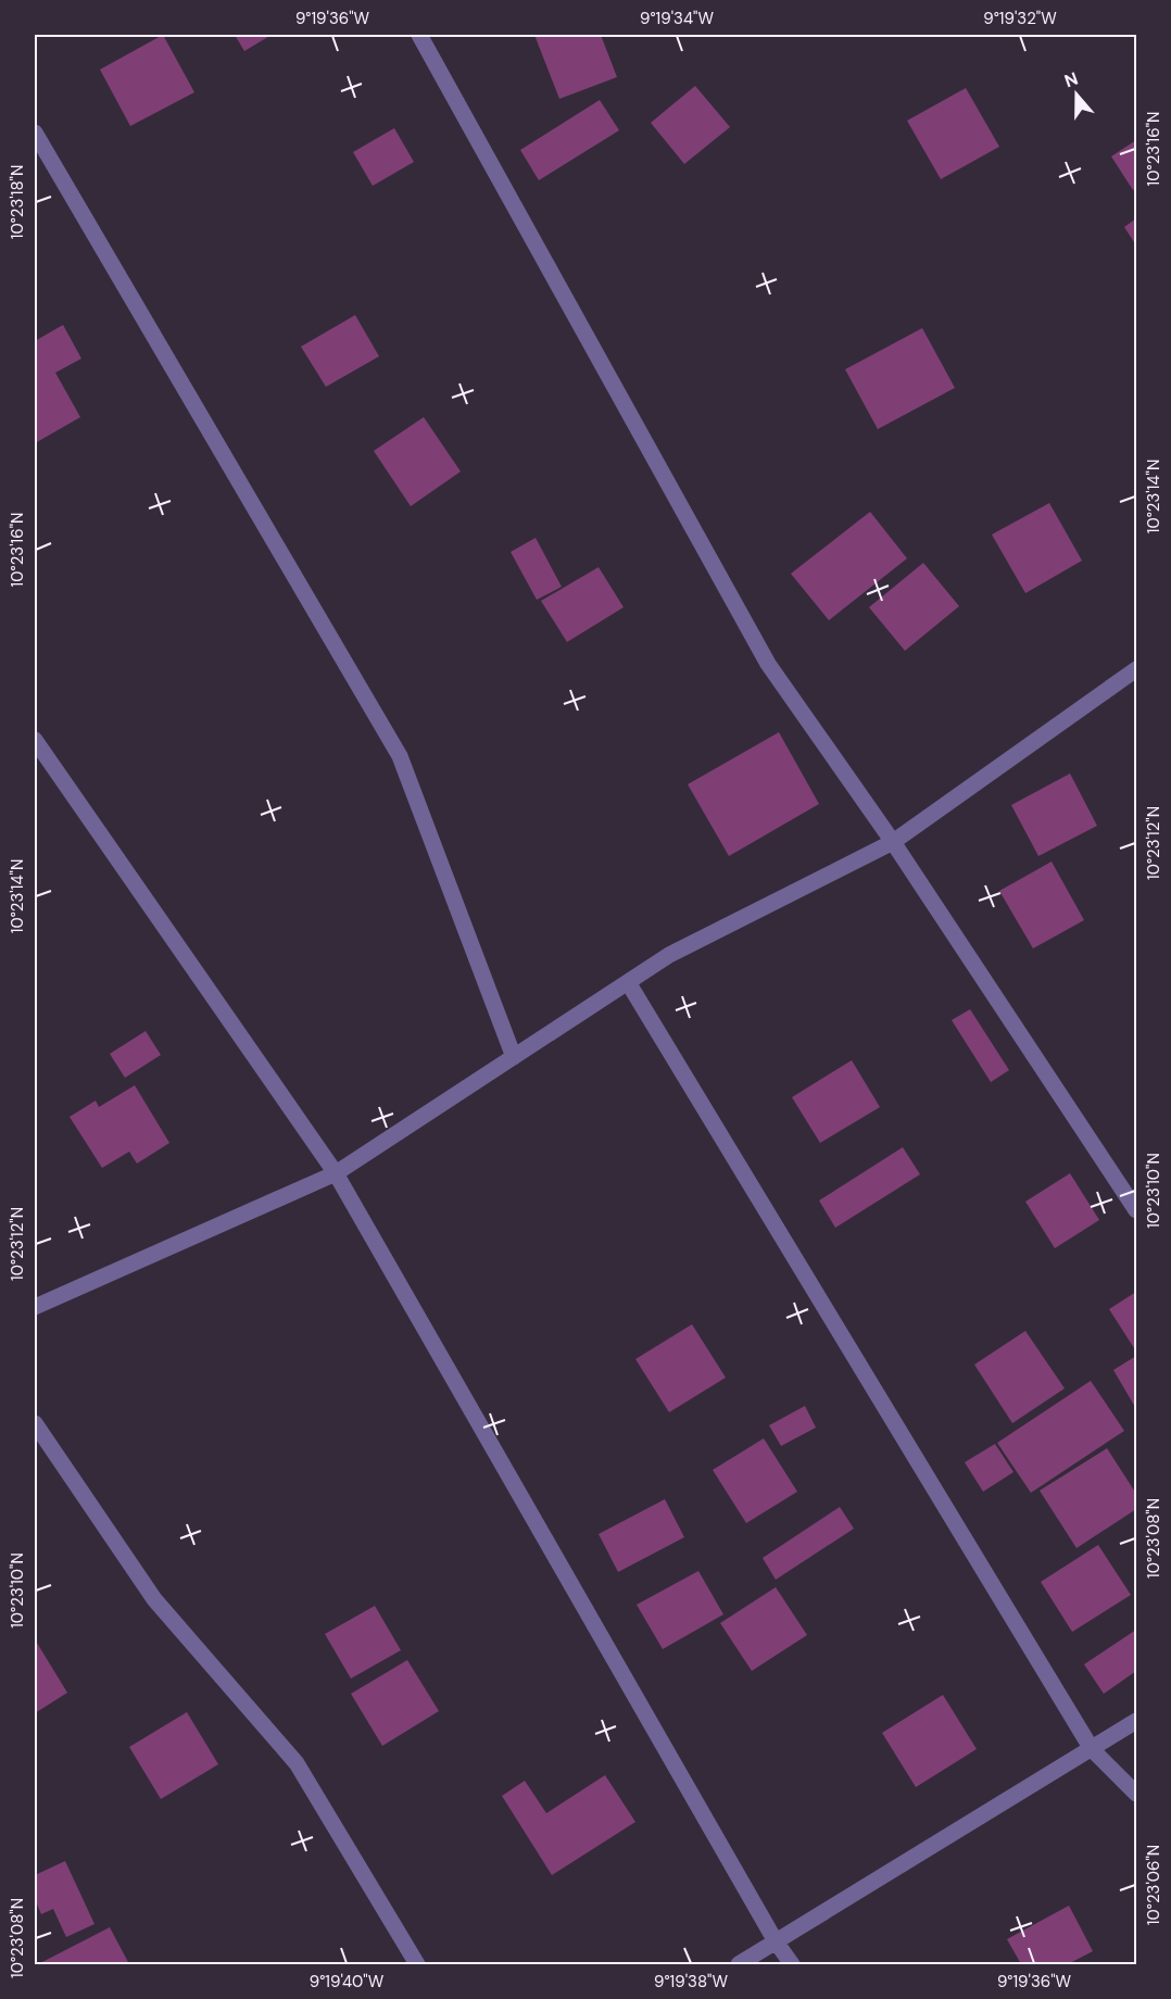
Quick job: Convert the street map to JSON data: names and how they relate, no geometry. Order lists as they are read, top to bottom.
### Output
{
  "north": "top",
  "coordinates": [
    "9°19'36\"W",
    "9°19'34\"W",
    "9°19'32\"W",
    "10°23'16\"N",
    "10°23'18\"N",
    "10°23'14\"N",
    "10°23'12\"N",
    "10°23'10\"N",
    "10°23'08\"N",
    "10°23'06\"N",
    "9°19'40\"W",
    "9°19'38\"W"
  ]
}
